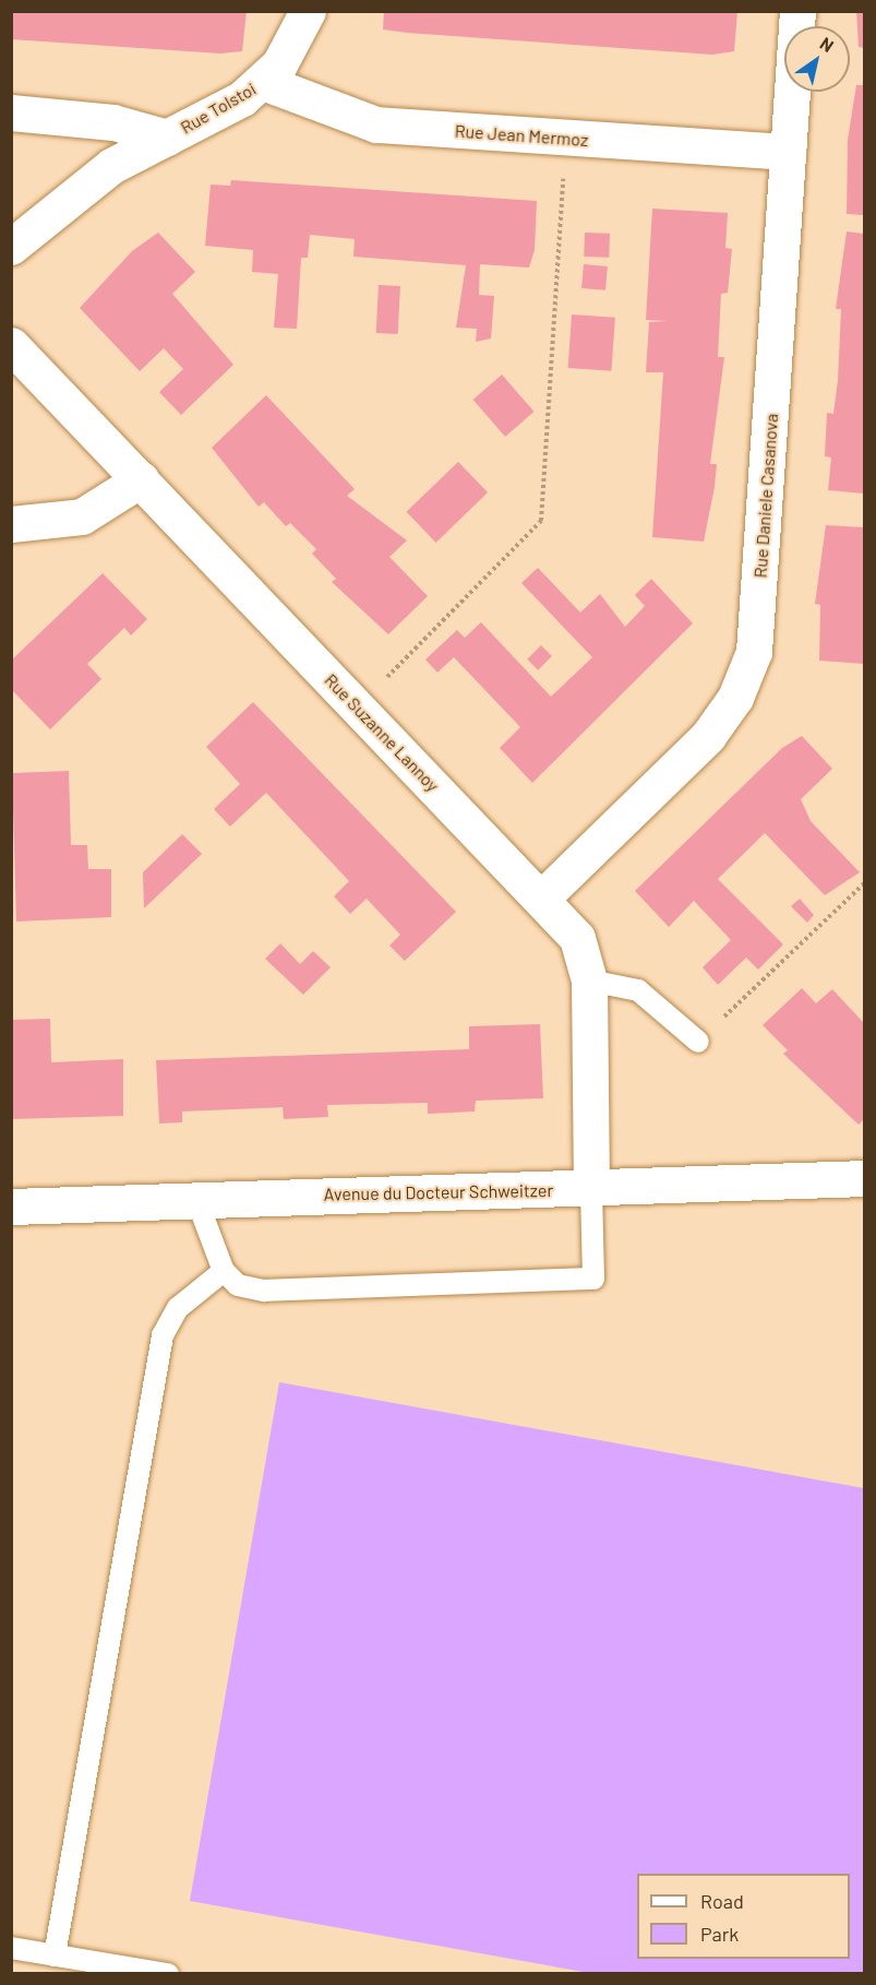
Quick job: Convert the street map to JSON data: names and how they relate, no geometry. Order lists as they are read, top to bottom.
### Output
{
  "streets": {
    "street": [
      "Rue Tolstoi",
      "Rue Jean Mermoz",
      "Rue Daniele Casanova",
      "Rue Suzanne Lannoy",
      "Avenue du Docteur Schweitzer"
    ]
  },
  "crossings": [
    ["Rue Tolstoi", "Rue Jean Mermoz"],
    ["Rue Jean Mermoz", "Rue Daniele Casanova"],
    ["Rue Daniele Casanova", "Rue Suzanne Lannoy"],
    ["Rue Suzanne Lannoy", "Avenue du Docteur Schweitzer"]
  ],
  "legend": ["Road", "Park"],
  "north": "top right"
}
